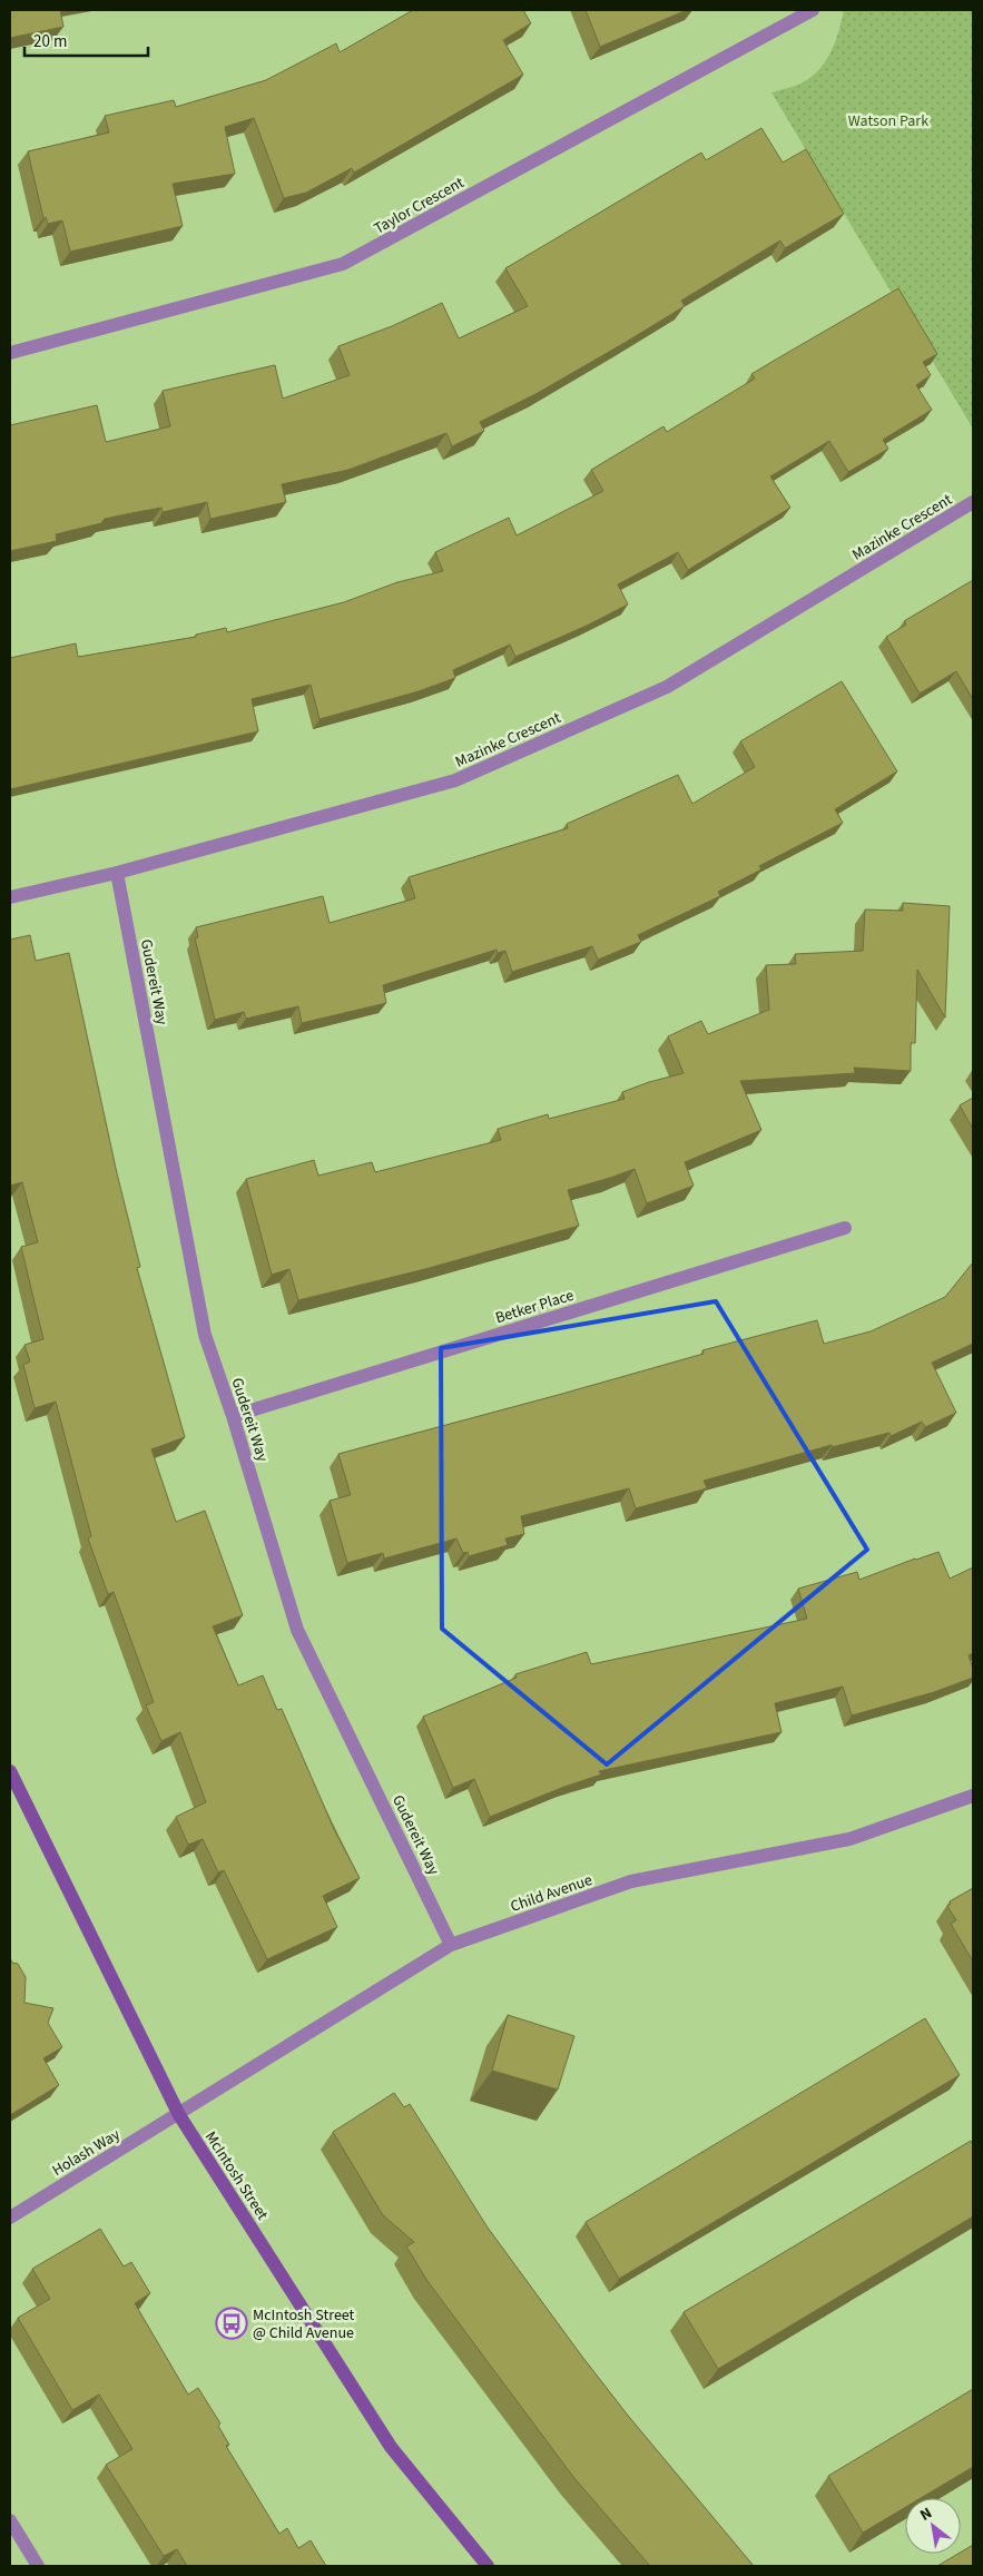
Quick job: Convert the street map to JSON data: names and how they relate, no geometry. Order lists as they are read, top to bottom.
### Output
{
  "streets": {
    "street": [
      "Taylor Crescent",
      "Mazinke Crescent",
      "Gudereit Way",
      "Betker Place",
      "Child Avenue",
      "Holash Way",
      "McIntosh Street"
    ]
  },
  "crossings": [
    ["Mazinke Crescent", "Gudereit Way"],
    ["Gudereit Way", "Betker Place"],
    ["Gudereit Way", "Child Avenue"],
    ["Child Avenue", "Holash Way"],
    ["Child Avenue", "McIntosh Street"],
    ["Holash Way", "McIntosh Street"]
  ],
  "parks": ["Watson Park"],
  "places": {
    "bus stop": ["McIntosh Street @ Child Avenue"]
  },
  "scale_bar": "20 m",
  "north": "top left"
}
